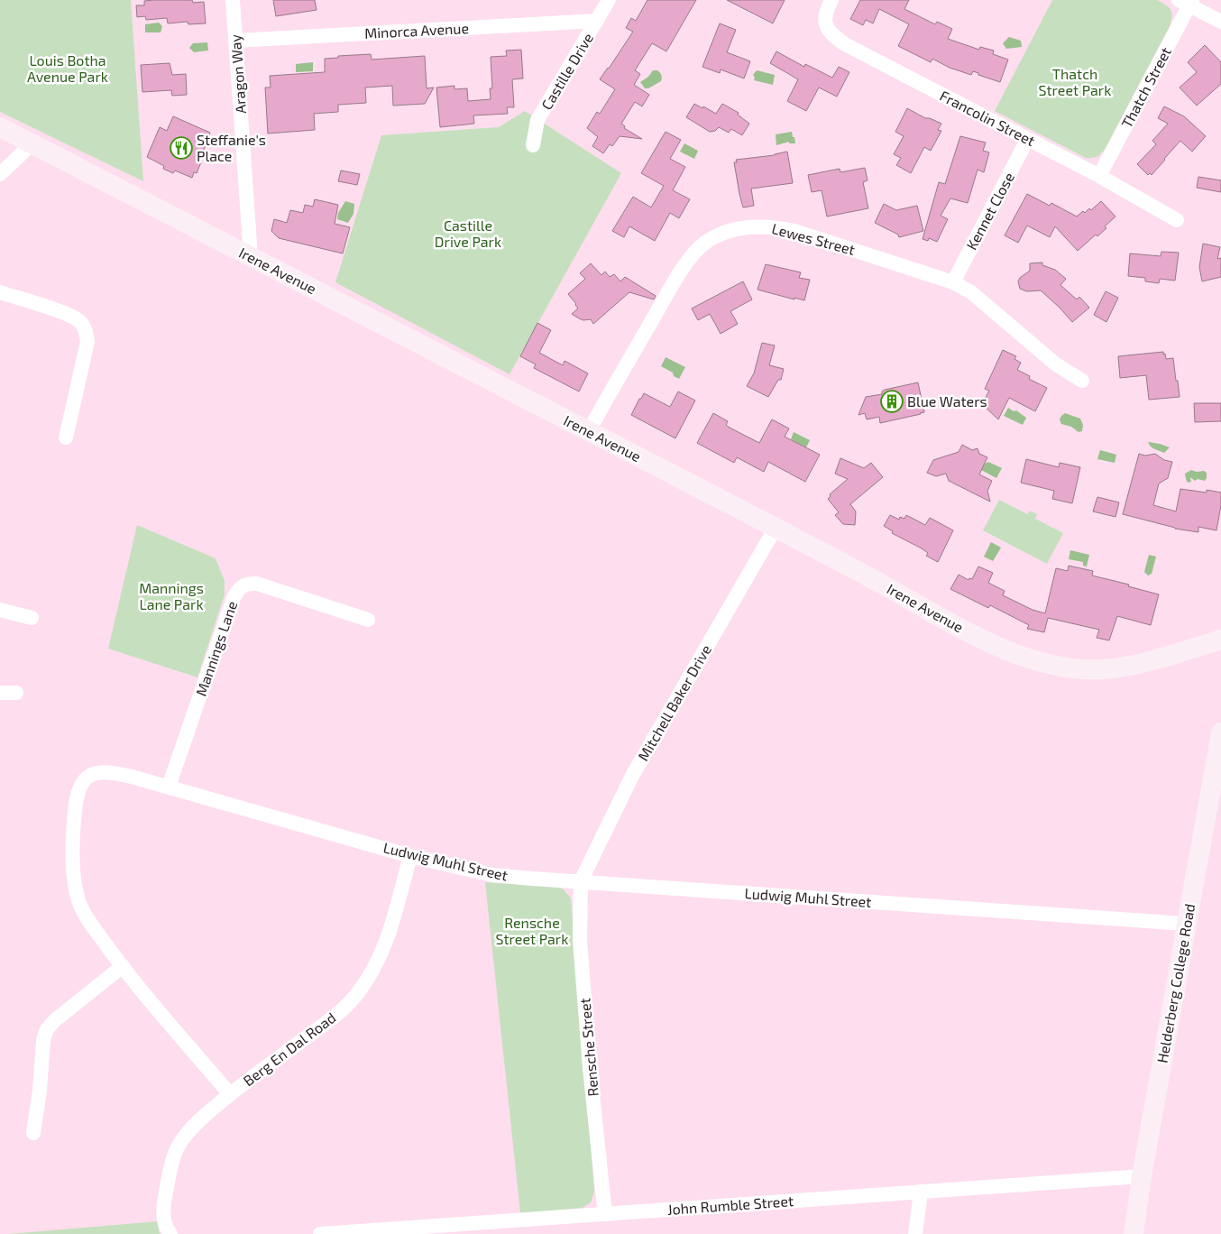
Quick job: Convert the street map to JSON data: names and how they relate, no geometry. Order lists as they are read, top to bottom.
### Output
{
  "streets": {
    "street": [
      "Minorca Avenue",
      "Castille Drive",
      "Aragon Way",
      "Thatch Street",
      "Francolin Street",
      "Kennet Close",
      "Lewes Street",
      "Irene Avenue",
      "Mannings Lane",
      "Mitchell Baker Drive",
      "Ludwig Muhl Street",
      "Helderberg College Road",
      "Rensche Street",
      "Berg En Dal Road",
      "John Rumble Street"
    ]
  },
  "crossings": [
    ["Minorca Avenue", "Castille Drive"],
    ["Minorca Avenue", "Aragon Way"],
    ["Aragon Way", "Irene Avenue"],
    ["Thatch Street", "Francolin Street"],
    ["Francolin Street", "Kennet Close"],
    ["Kennet Close", "Lewes Street"],
    ["Lewes Street", "Irene Avenue"],
    ["Irene Avenue", "Mitchell Baker Drive"],
    ["Mannings Lane", "Ludwig Muhl Street"],
    ["Mitchell Baker Drive", "Ludwig Muhl Street"],
    ["Mitchell Baker Drive", "Rensche Street"],
    ["Ludwig Muhl Street", "Helderberg College Road"],
    ["Ludwig Muhl Street", "Rensche Street"],
    ["Ludwig Muhl Street", "Berg En Dal Road"],
    ["Helderberg College Road", "John Rumble Street"],
    ["Rensche Street", "John Rumble Street"]
  ],
  "parks": [
    "Louis Botha Avenue Park",
    "Thatch Street Park",
    "Castille Drive Park",
    "Mannings Lane Park",
    "Rensche Street Park"
  ],
  "places": {
    "restaurant": ["Steffanie's Place"],
    "building": ["Blue Waters"]
  }
}
